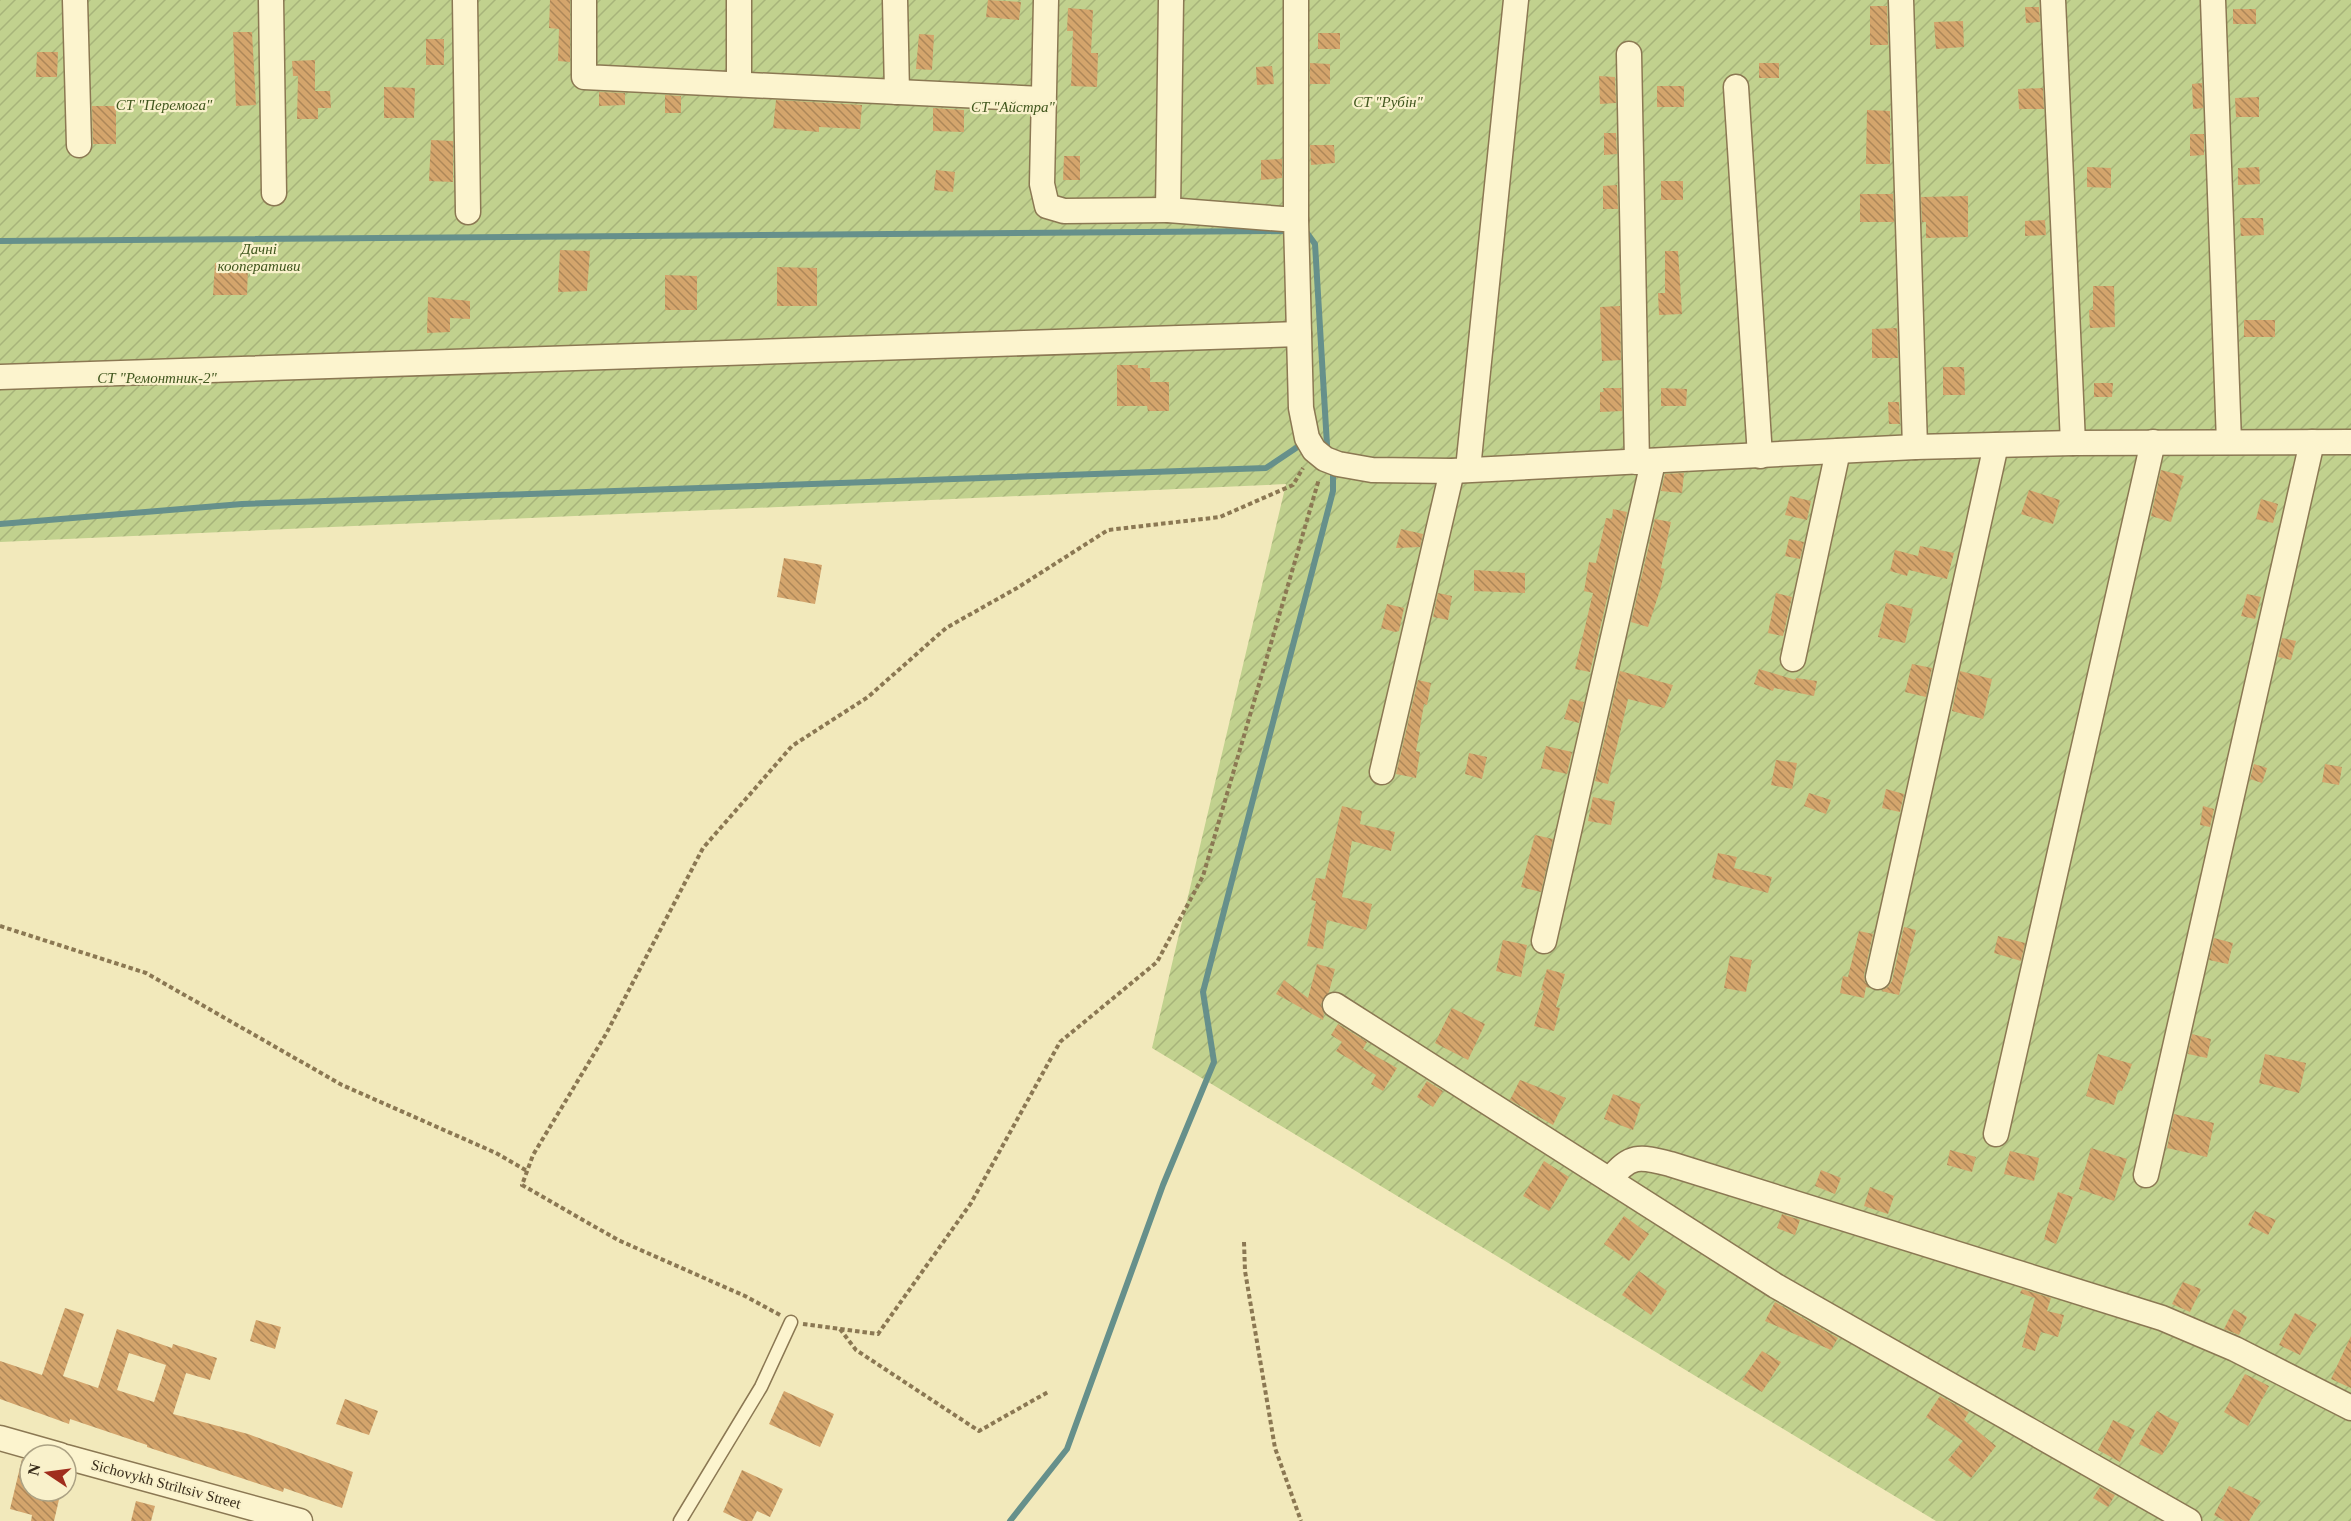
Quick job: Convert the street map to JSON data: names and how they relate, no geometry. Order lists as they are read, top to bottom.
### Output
{
  "streets": {
    "street": ["Sichovykh Striltsiv Street"]
  },
  "parks": [
    "СТ \"Рубін\"",
    "СТ \"Перемога\"",
    "СТ \"Айстра\"",
    "Дачні кооперативи",
    "СТ \"Ремонтник-2\""
  ],
  "north": "left"
}
